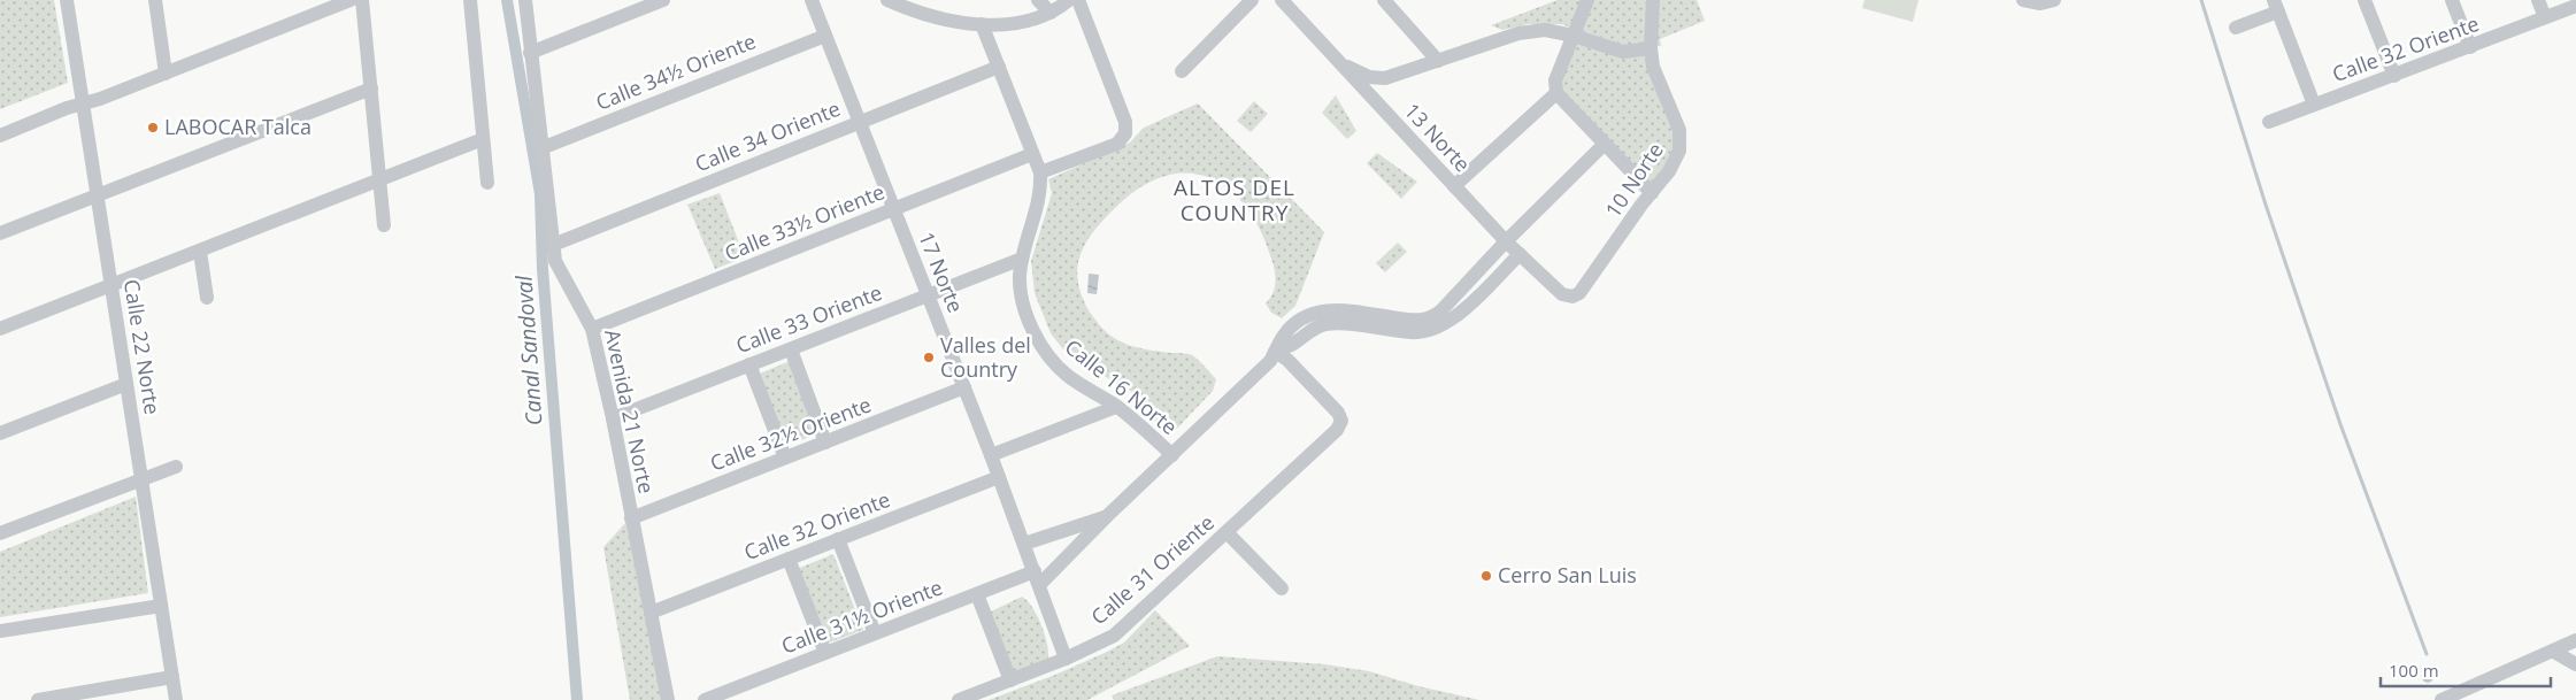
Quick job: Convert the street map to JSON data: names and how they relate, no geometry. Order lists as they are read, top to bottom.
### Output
{
  "streets": {
    "street": [
      "Calle 32 Oriente",
      "Calle 34½ Oriente",
      "Calle 34 Oriente",
      "13 Norte",
      "10 Norte",
      "Calle 33½ Oriente",
      "17 Norte",
      "Calle 33 Oriente",
      "Calle 22 Norte",
      "Calle 16 Norte",
      "Avenida 21 Norte",
      "Calle 32½ Oriente",
      "Calle 31 Oriente",
      "Calle 31½ Oriente"
    ]
  },
  "crossings": [
    ["Calle 32 Oriente", "17 Norte"],
    ["Calle 32 Oriente", "Avenida 21 Norte"],
    ["Calle 34½ Oriente", "17 Norte"],
    ["Calle 34½ Oriente", "Avenida 21 Norte"],
    ["Calle 34 Oriente", "17 Norte"],
    ["Calle 34 Oriente", "Calle 16 Norte"],
    ["Calle 34 Oriente", "Avenida 21 Norte"],
    ["13 Norte", "10 Norte"],
    ["Calle 33½ Oriente", "17 Norte"],
    ["Calle 33½ Oriente", "Calle 16 Norte"],
    ["Calle 33½ Oriente", "Avenida 21 Norte"],
    ["17 Norte", "Calle 33 Oriente"],
    ["17 Norte", "Calle 32½ Oriente"],
    ["17 Norte", "Calle 31 Oriente"],
    ["17 Norte", "Calle 31½ Oriente"],
    ["Calle 33 Oriente", "Calle 16 Norte"],
    ["Calle 33 Oriente", "Avenida 21 Norte"],
    ["Avenida 21 Norte", "Calle 32½ Oriente"]
  ],
  "districts": ["ALTOS DEL COUNTRY"],
  "water": ["Canal Sandoval"],
  "places": ["LABOCAR Talca", "Valles del Country", "Cerro San Luis"],
  "scale_bar": "100 m"
}
